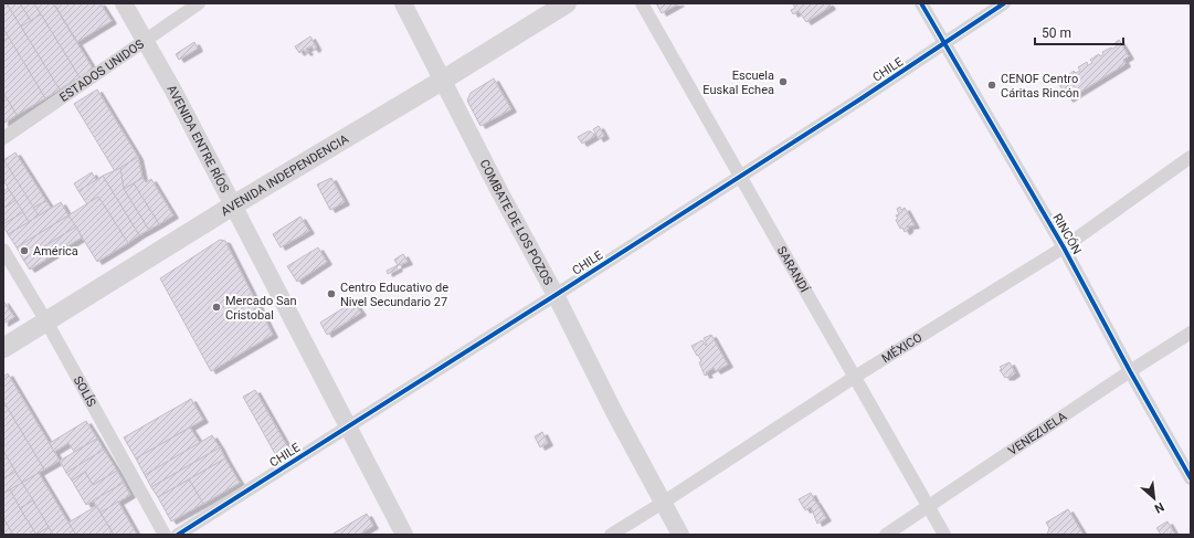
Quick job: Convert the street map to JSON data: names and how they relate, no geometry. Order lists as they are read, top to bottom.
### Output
{
  "streets": {
    "main road": ["AVENIDA ENTRE RÍOS", "AVENIDA INDEPENDENCIA", "COMBATE DE LOS POZOS"],
    "street": [
      "CHILE",
      "ESTADOS UNIDOS",
      "RINCÓN",
      "SARANDÍ",
      "MÉXICO",
      "SOLÍS",
      "VENEZUELA"
    ]
  },
  "crossings": [
    ["CHILE", "AVENIDA ENTRE RÍOS"],
    ["CHILE", "COMBATE DE LOS POZOS"],
    ["CHILE", "RINCÓN"],
    ["CHILE", "SARANDÍ"],
    ["ESTADOS UNIDOS", "AVENIDA ENTRE RÍOS"],
    ["AVENIDA ENTRE RÍOS", "AVENIDA INDEPENDENCIA"],
    ["AVENIDA INDEPENDENCIA", "COMBATE DE LOS POZOS"],
    ["AVENIDA INDEPENDENCIA", "SOLÍS"],
    ["COMBATE DE LOS POZOS", "MÉXICO"],
    ["RINCÓN", "MÉXICO"],
    ["RINCÓN", "VENEZUELA"],
    ["SARANDÍ", "MÉXICO"],
    ["SARANDÍ", "VENEZUELA"]
  ],
  "places": [
    "Escuela Euskal Echea",
    "CENOF Centro Cáritas Rincón",
    "América",
    "Centro Educativo de Nivel Secundario 27",
    "Mercado San Cristobal"
  ],
  "scale_bar": "50 m",
  "north": "bottom right"
}
